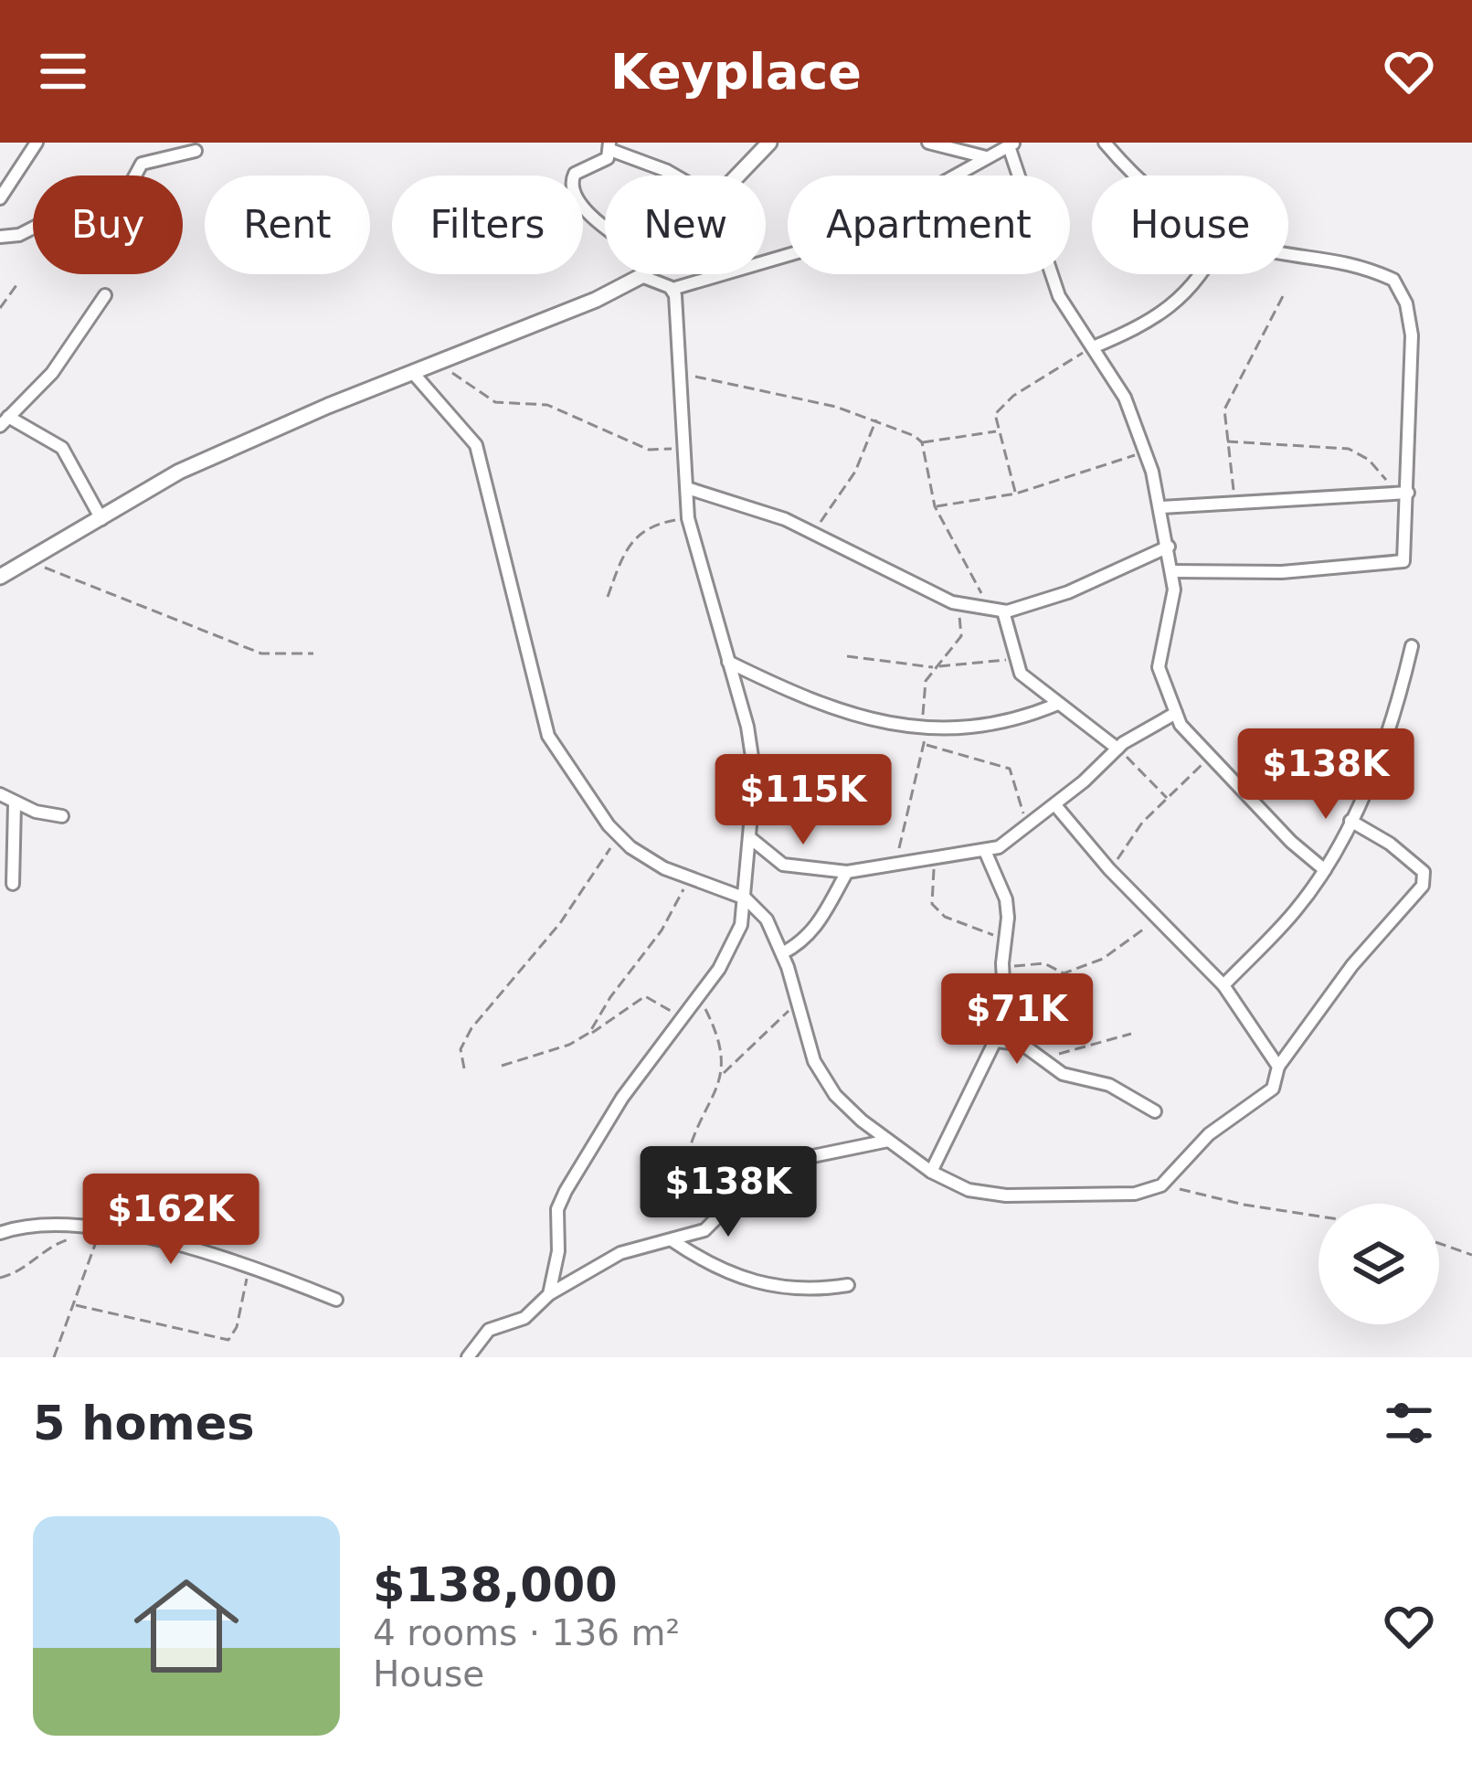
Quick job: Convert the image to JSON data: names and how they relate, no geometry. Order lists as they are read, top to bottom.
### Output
{
  "page": {
    "header": "Keyplace",
    "chip": [
      "Buy",
      "Rent",
      "Filters",
      "New",
      "Apartment",
      "House"
    ],
    "price": [
      "$138K",
      "$115K",
      "$71K",
      "$138K",
      "$162K"
    ],
    "heading": "5 homes",
    "list": [
      {
        "name": "$138,000",
        "note": "4 rooms · 136 m² · House"
      }
    ]
  }
}
